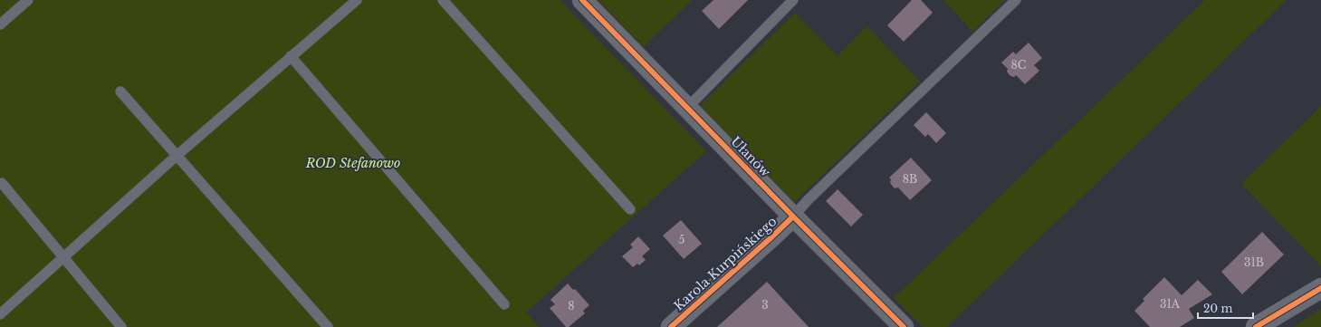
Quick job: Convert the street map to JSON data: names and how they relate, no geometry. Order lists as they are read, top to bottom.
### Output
{
  "streets": {
    "street": ["Ułanów", "Karola Kurpińskiego"]
  },
  "crossings": [
    ["Ułanów", "Karola Kurpińskiego"]
  ],
  "parks": ["ROD Stefanowo"],
  "house_numbers": [
    "8C",
    "8B",
    "5",
    "31B",
    "31A",
    "3",
    "8"
  ],
  "scale_bar": "20 m"
}
